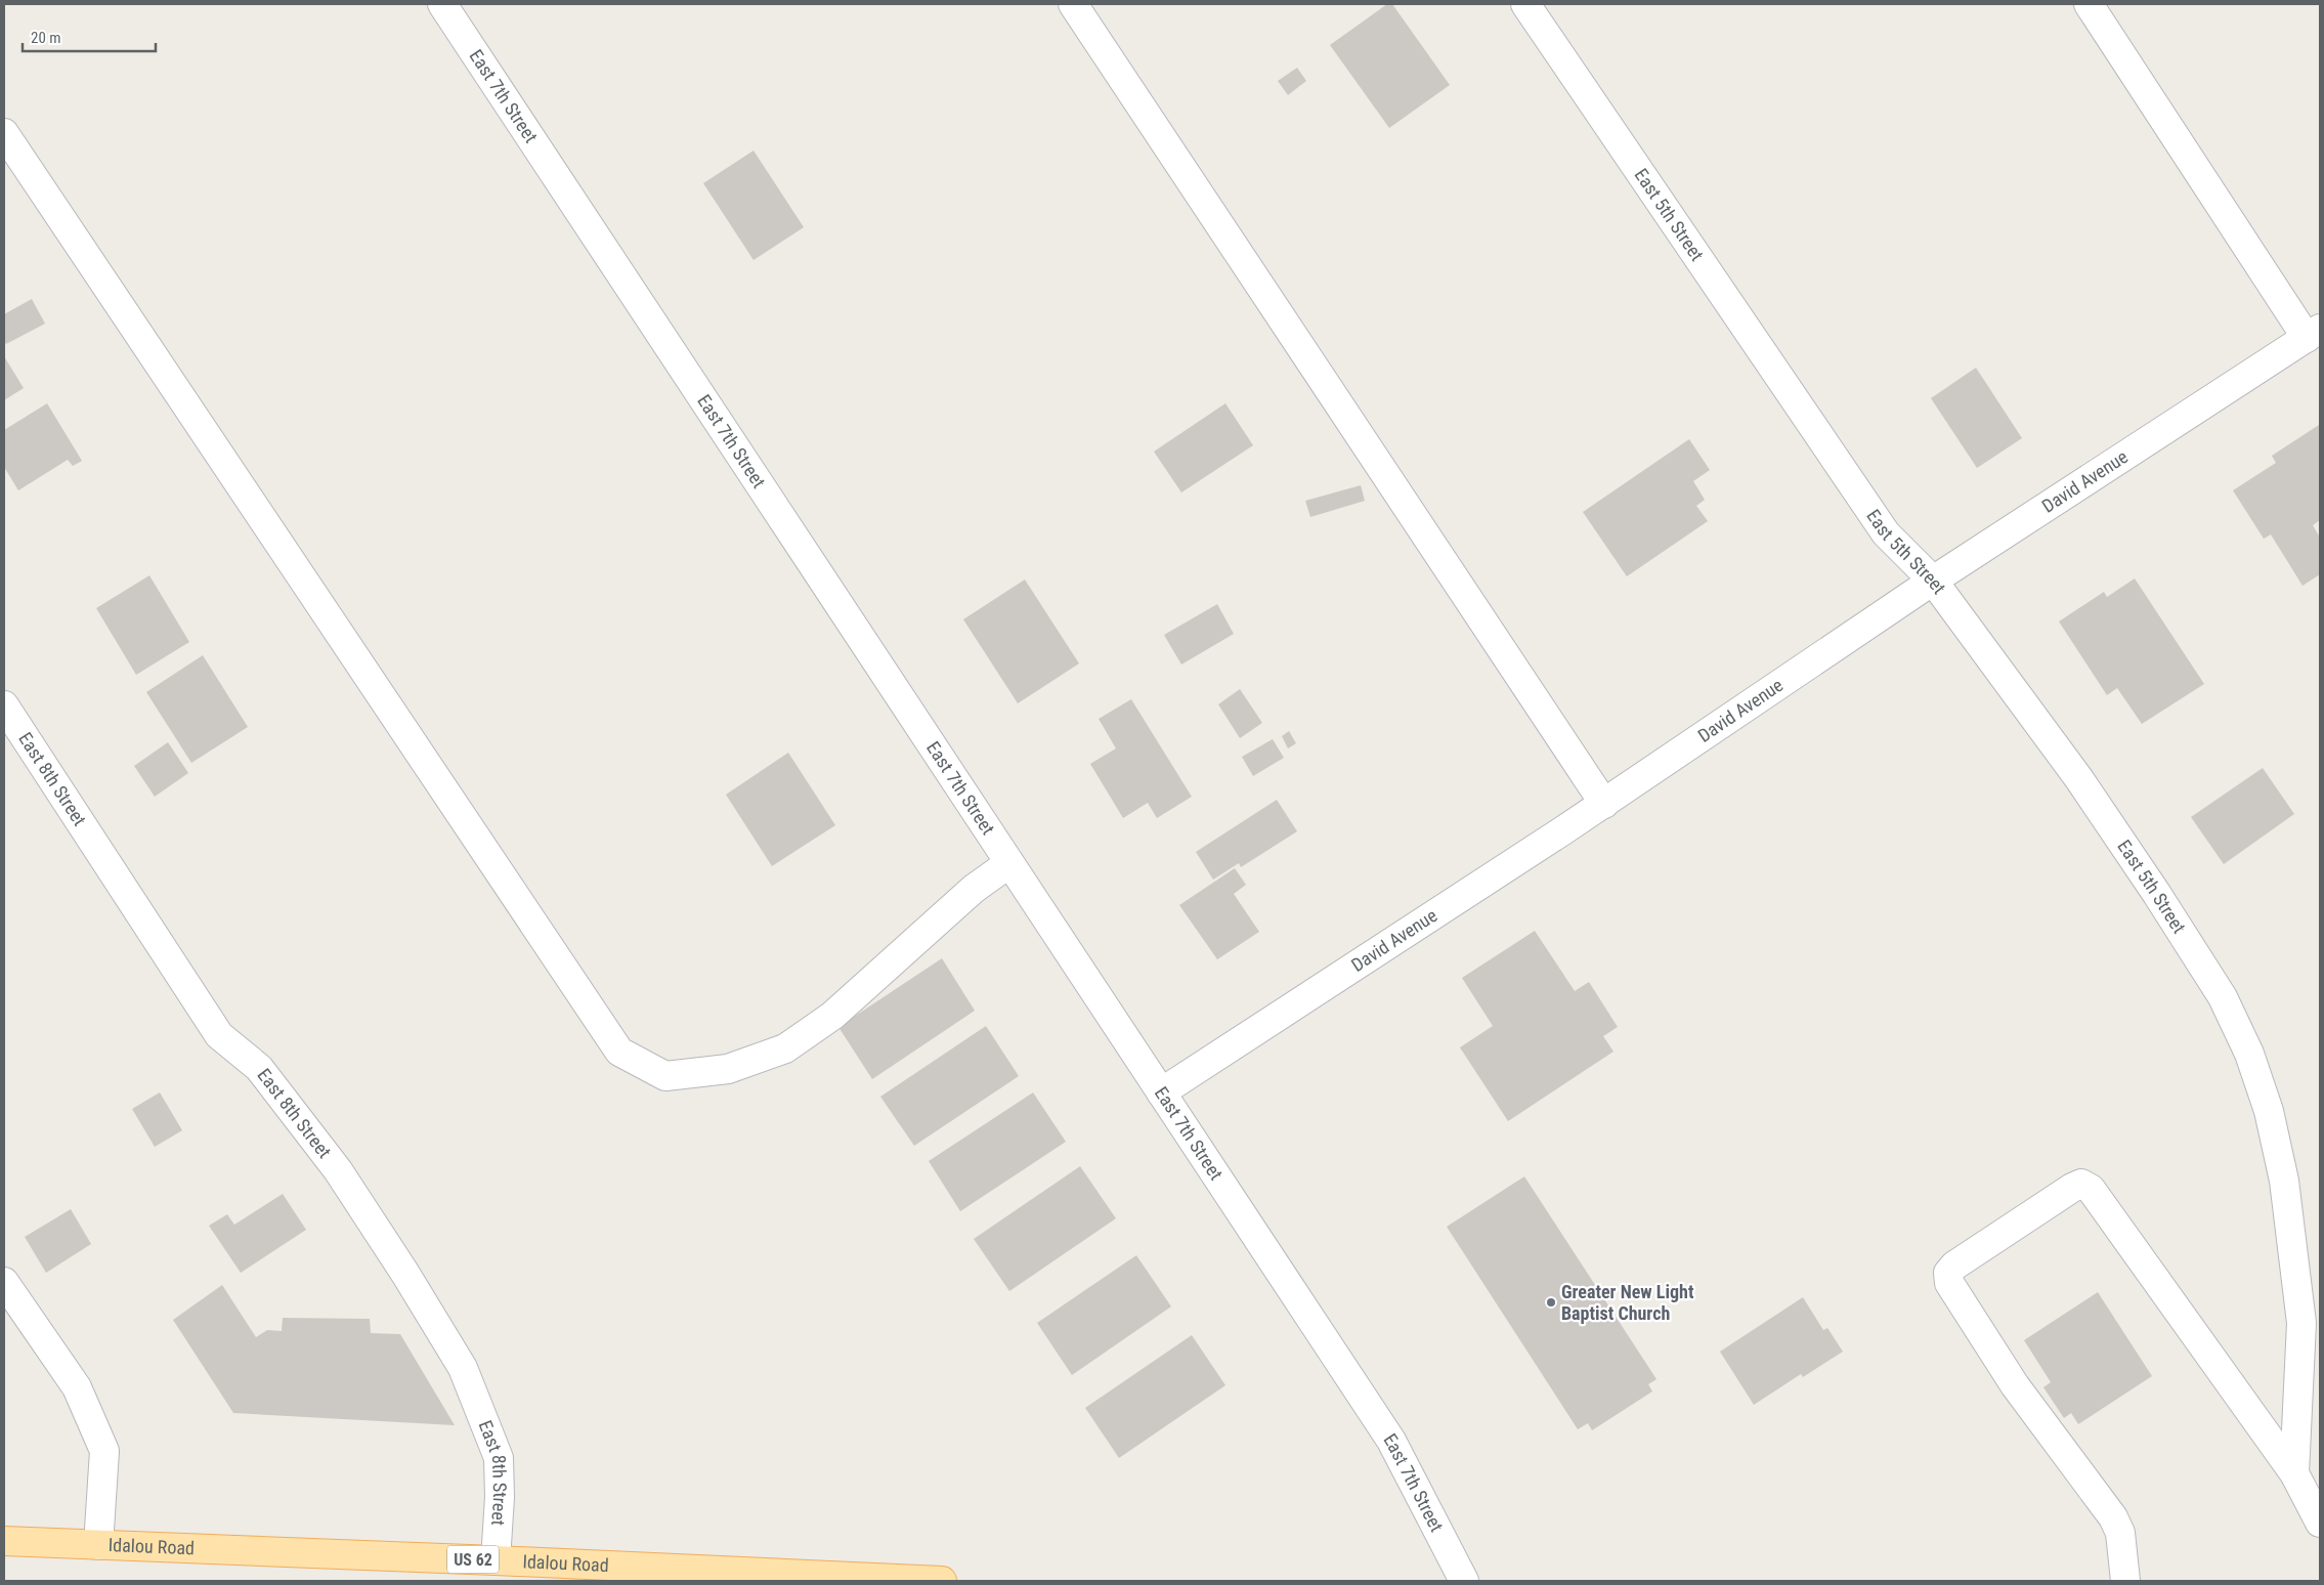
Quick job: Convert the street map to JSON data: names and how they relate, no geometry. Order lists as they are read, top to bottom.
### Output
{
  "streets": {
    "main road": ["Idalou Road", "US 62"],
    "street": [
      "East 7th Street",
      "East 5th Street",
      "David Avenue",
      "East 8th Street"
    ]
  },
  "crossings": [
    ["East 7th Street", "David Avenue"],
    ["East 5th Street", "David Avenue"],
    ["East 8th Street", "Idalou Road"]
  ],
  "places": ["Greater New Light Baptist Church"],
  "scale_bar": "20 m"
}
